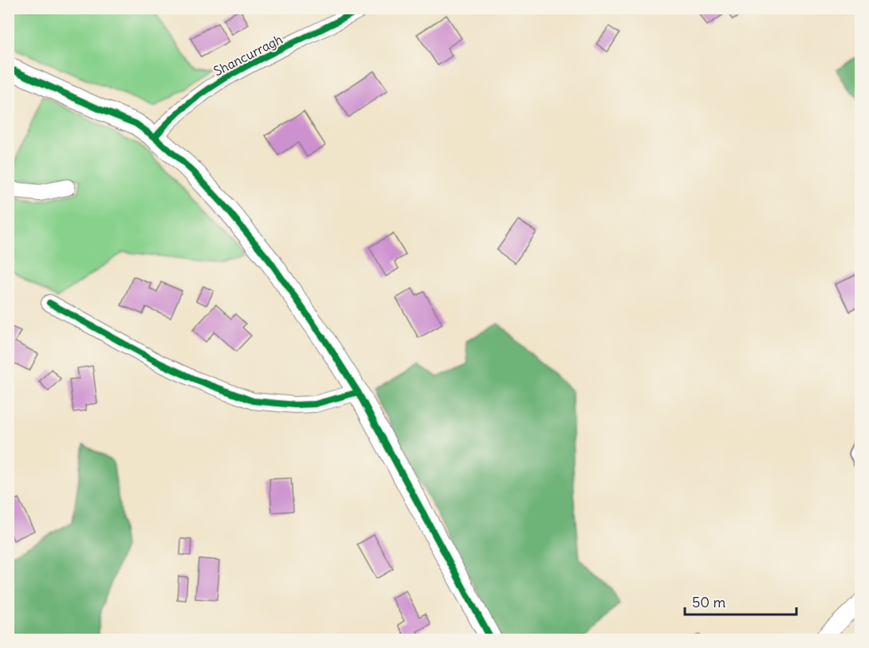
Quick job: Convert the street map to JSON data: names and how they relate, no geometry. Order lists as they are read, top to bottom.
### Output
{
  "streets": {
    "street": ["Shancurragh"]
  },
  "scale_bar": "50 m"
}
